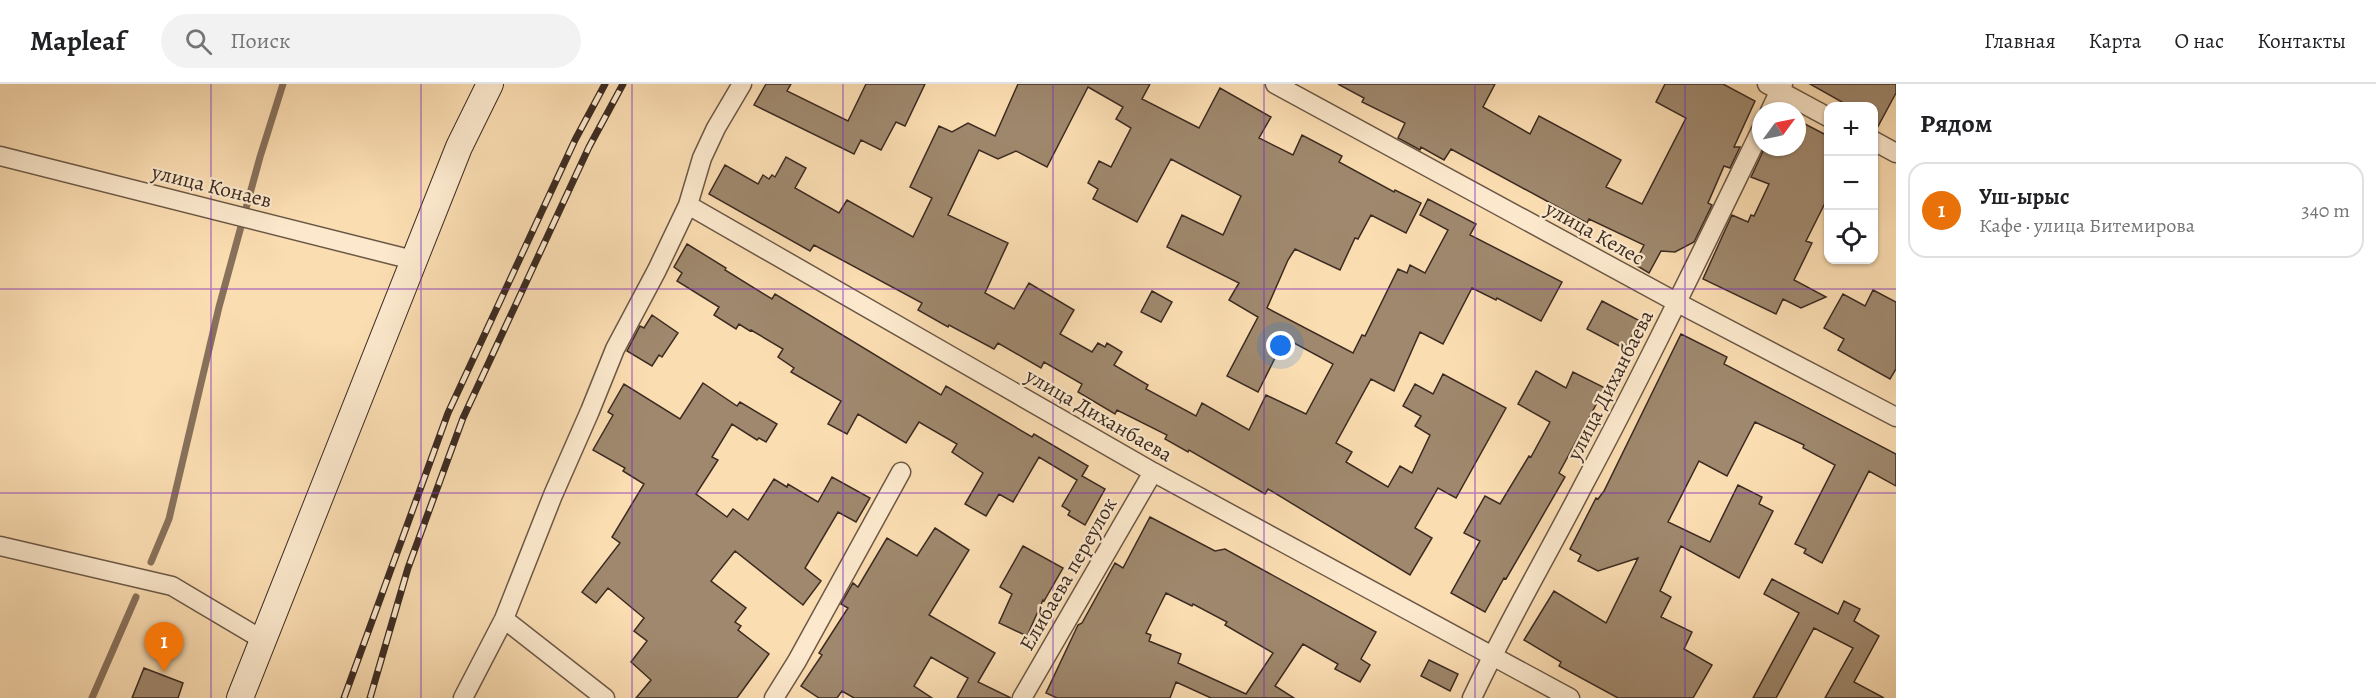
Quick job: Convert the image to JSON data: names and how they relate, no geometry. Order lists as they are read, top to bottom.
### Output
{
  "streets": {
    "street": [
      "улица Конаев",
      "улица Келес",
      "улица Диханбаева",
      "Елибаева переулок"
    ]
  },
  "crossings": [
    ["улица Келес", "улица Диханбаева"],
    ["улица Диханбаева", "Елибаева переулок"]
  ],
  "north": "top right",
  "page": {
    "header": "Mapleaf",
    "search": "Поиск",
    "nav": [
      "Главная",
      "Карта",
      "О нас",
      "Контакты"
    ],
    "heading": "Рядом",
    "map_buttons": ["+", "−"],
    "list": [
      {
        "mark": "1",
        "name": "Уш-ырыс",
        "note": "Кафе · улица Битемирова",
        "value": "340 m"
      }
    ],
    "pins": "1"
  }
}
